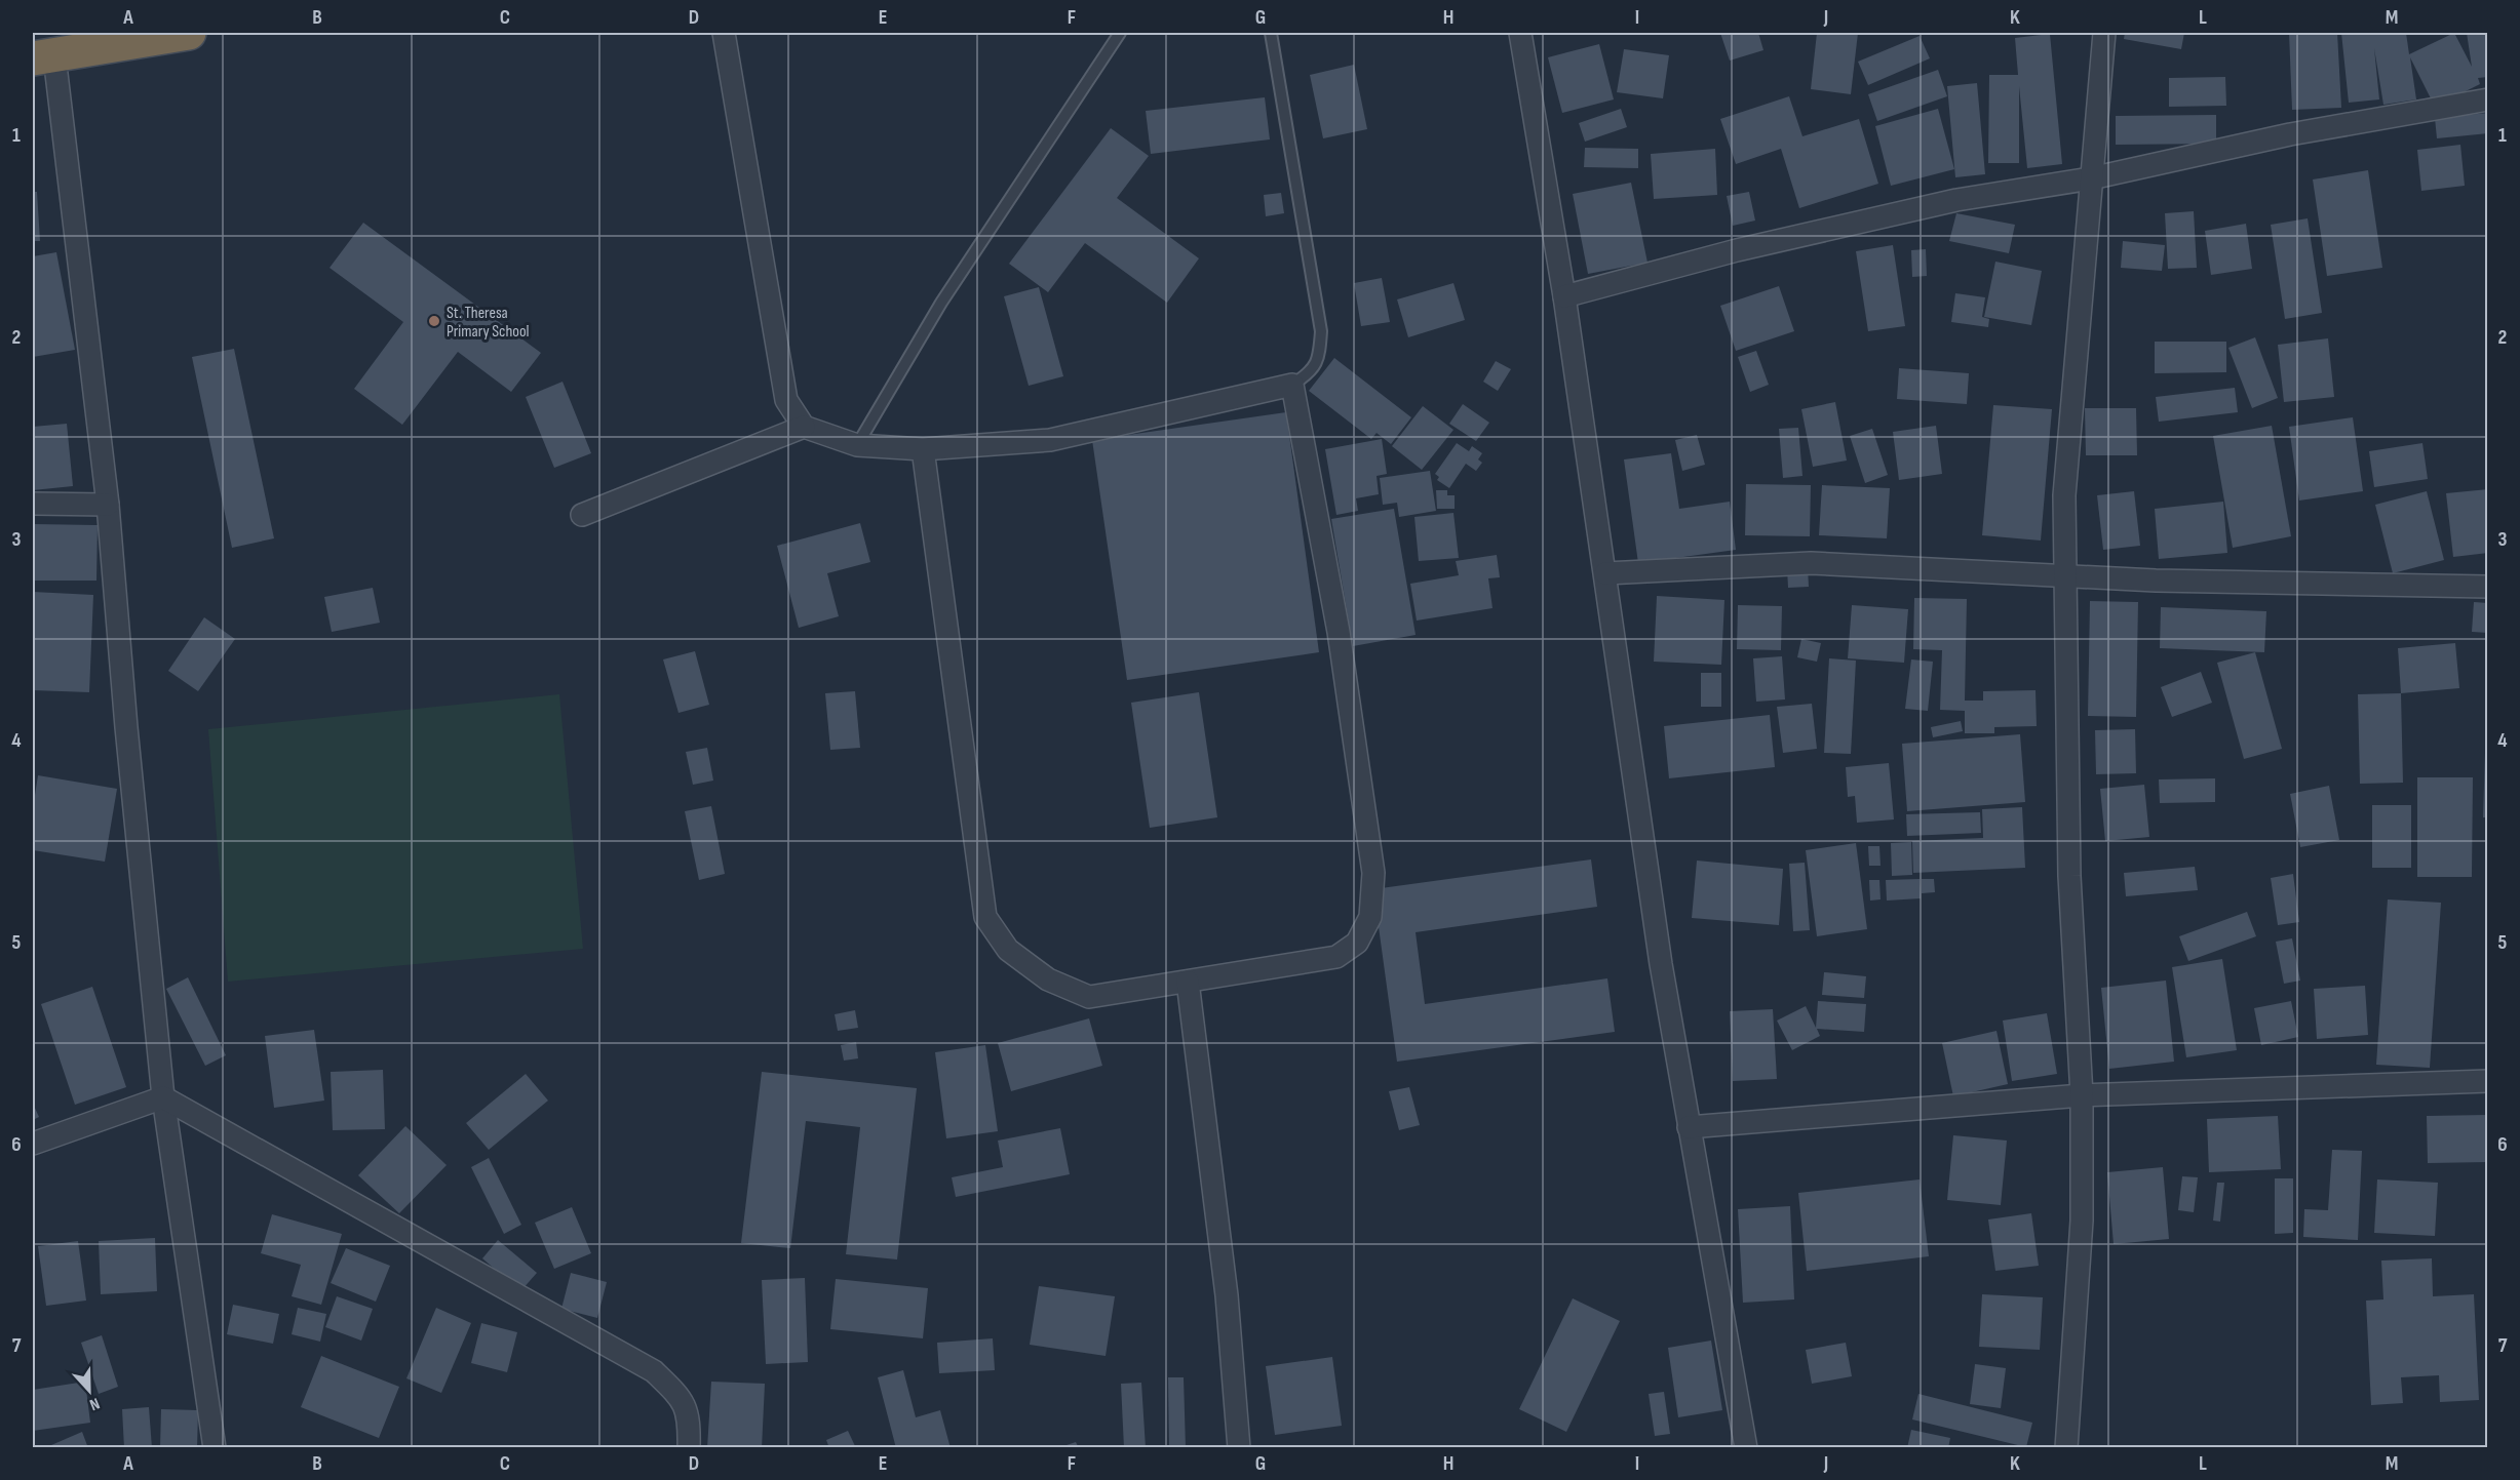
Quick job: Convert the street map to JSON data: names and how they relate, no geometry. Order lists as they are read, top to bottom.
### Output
{
  "places": ["St. Theresa Primary School"],
  "north": "bottom",
  "grid": {
    "columns": [
      "A",
      "B",
      "C",
      "D",
      "E",
      "F",
      "G",
      "H",
      "I",
      "J",
      "K",
      "L",
      "M"
    ],
    "rows": [
      "1",
      "2",
      "3",
      "4",
      "5",
      "6",
      "7"
    ]
  }
}
